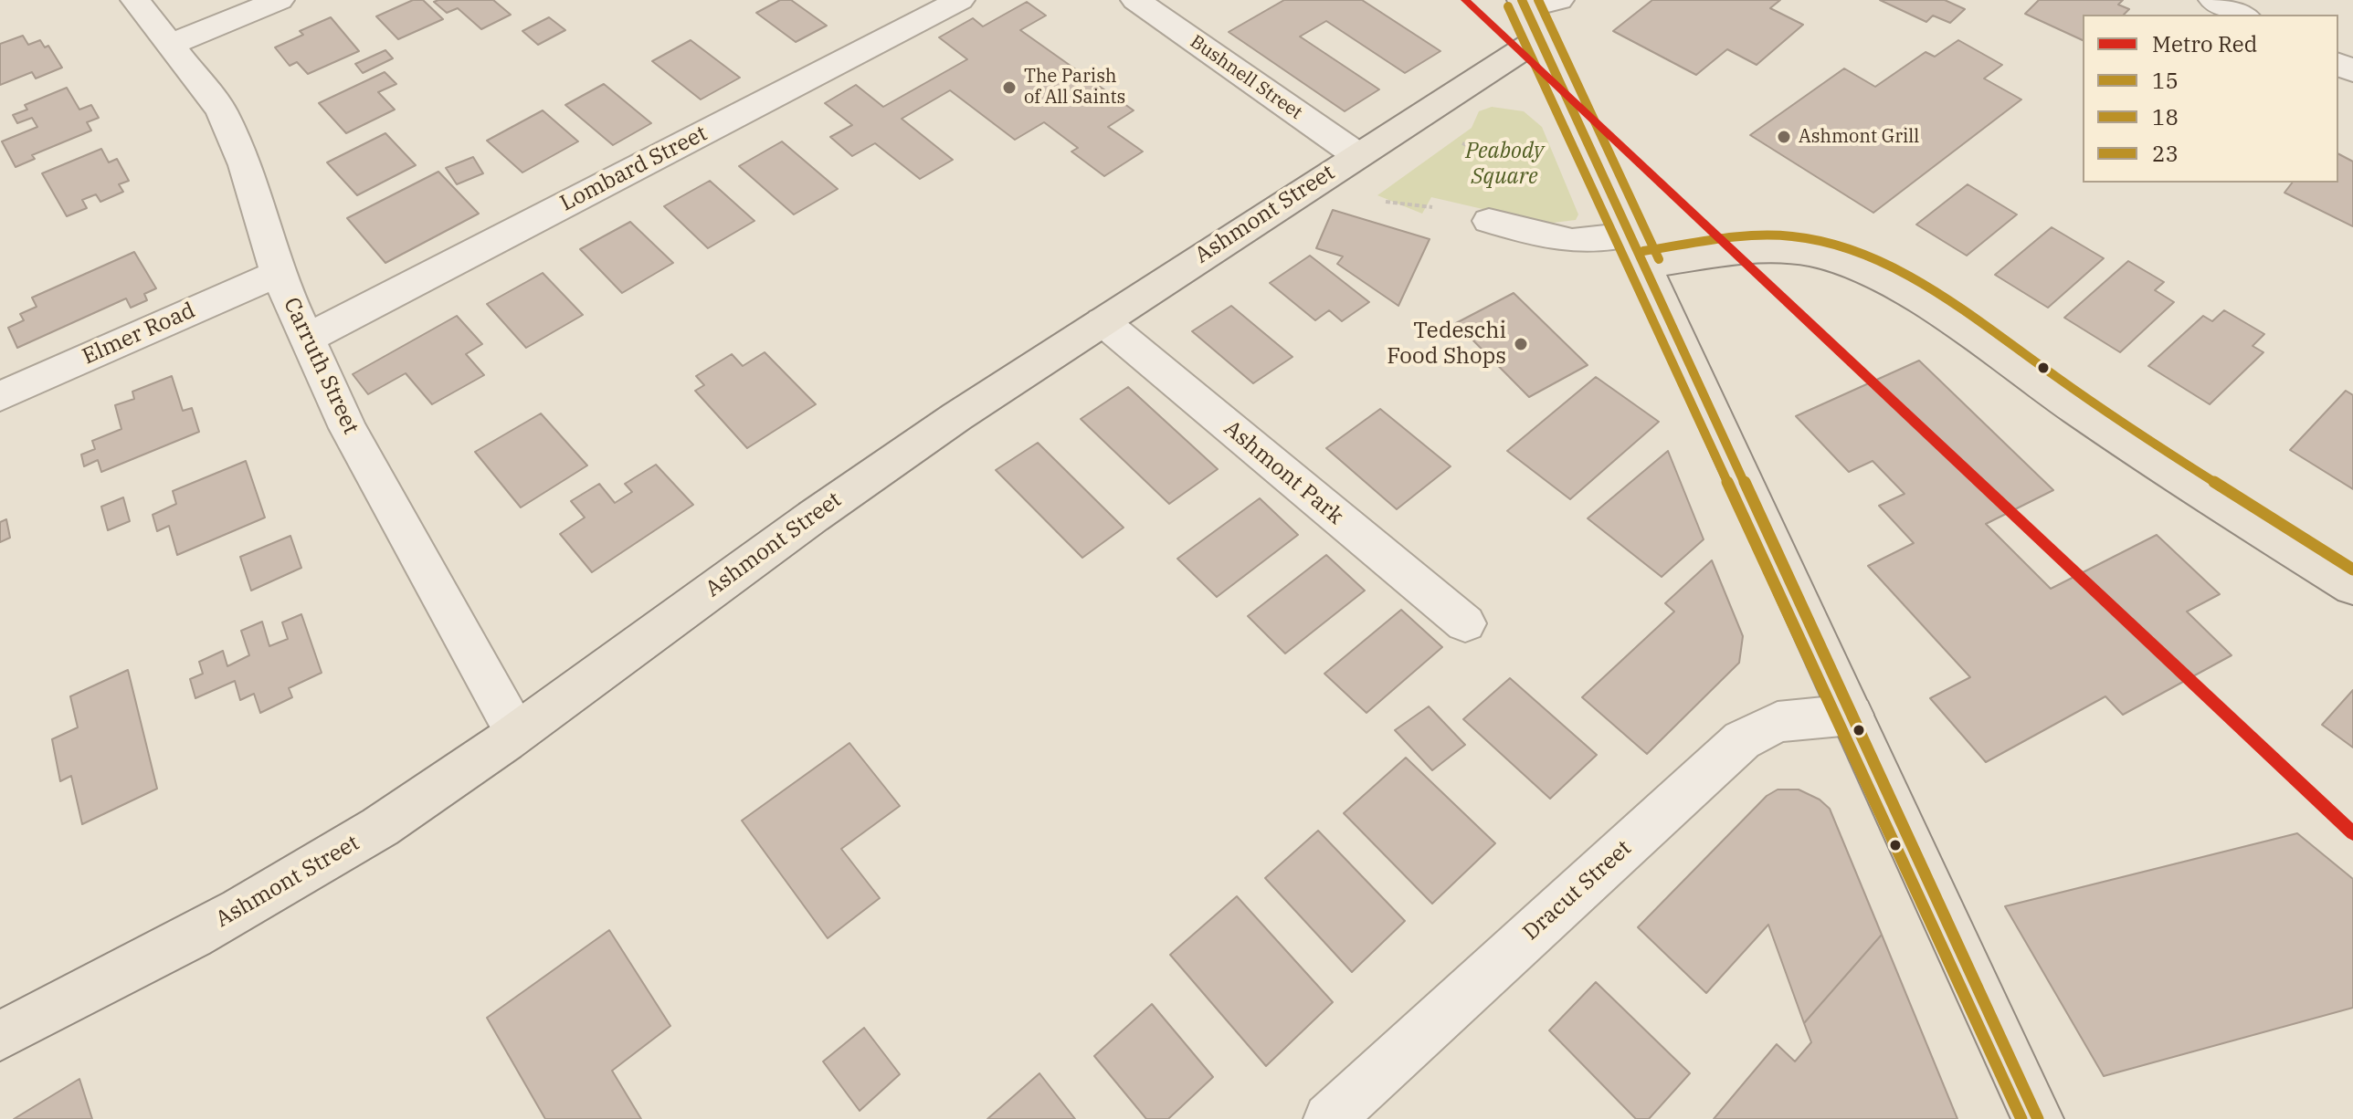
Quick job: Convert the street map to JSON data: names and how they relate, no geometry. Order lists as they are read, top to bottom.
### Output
{
  "streets": {
    "main road": ["Ashmont Street"],
    "street": [
      "Bushnell Street",
      "Lombard Street",
      "Elmer Road",
      "Carruth Street",
      "Ashmont Park",
      "Dracut Street"
    ]
  },
  "crossings": [
    ["Bushnell Street", "Ashmont Street"],
    ["Lombard Street", "Carruth Street"],
    ["Ashmont Street", "Carruth Street"],
    ["Ashmont Street", "Ashmont Park"],
    ["Elmer Road", "Carruth Street"]
  ],
  "parks": ["Peabody Square"],
  "places": ["The Parish of All Saints", "Ashmont Grill", "Tedeschi Food Shops"],
  "lines": [
    "metro line Red",
    "transit line 15",
    "transit line 23",
    "transit line 18"
  ],
  "legend": [
    "Metro Red",
    "15",
    "18",
    "23"
  ]
}
